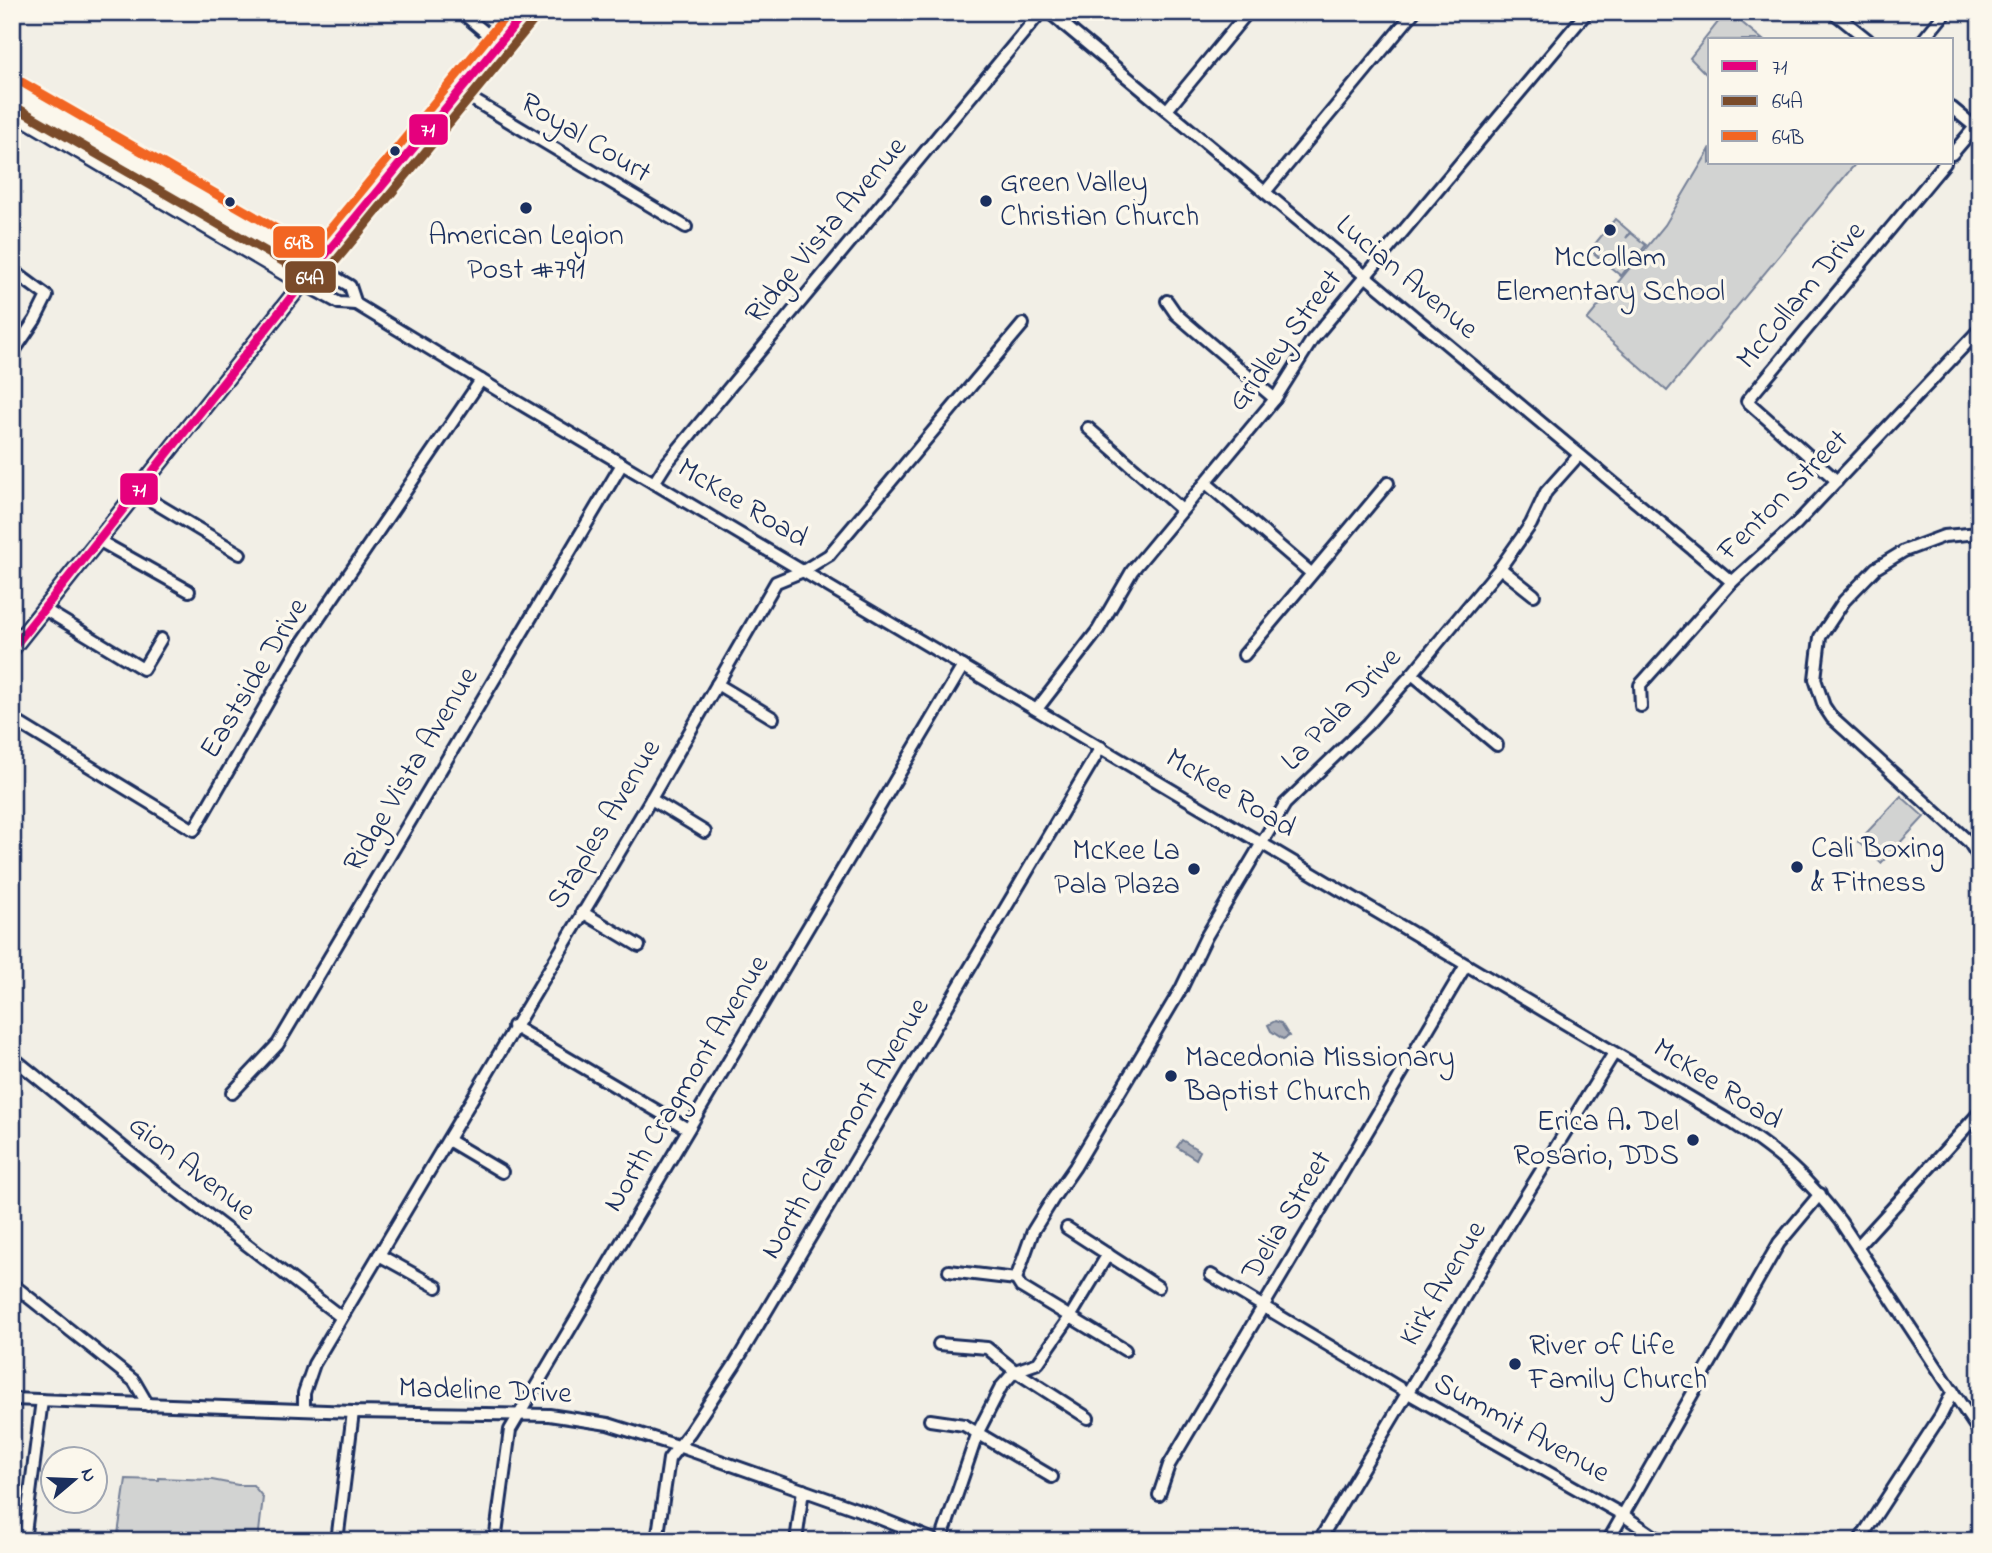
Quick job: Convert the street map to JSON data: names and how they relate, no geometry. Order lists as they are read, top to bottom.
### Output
{
  "streets": {
    "main road": ["McKee Road"],
    "street": [
      "Royal Court",
      "Ridge Vista Avenue",
      "Lucian Avenue",
      "McCollam Drive",
      "Gridley Street",
      "Fenton Street",
      "Eastside Drive",
      "La Pala Drive",
      "Staples Avenue",
      "North Cragmont Avenue",
      "North Claremont Avenue",
      "Gion Avenue",
      "Delia Street",
      "Kirk Avenue",
      "Madeline Drive",
      "Summit Avenue"
    ]
  },
  "crossings": [
    ["Ridge Vista Avenue", "McKee Road"],
    ["Lucian Avenue", "Gridley Street"],
    ["Lucian Avenue", "Fenton Street"],
    ["Lucian Avenue", "La Pala Drive"],
    ["McCollam Drive", "Fenton Street"],
    ["Gridley Street", "McKee Road"],
    ["McKee Road", "Eastside Drive"],
    ["McKee Road", "La Pala Drive"],
    ["McKee Road", "Staples Avenue"],
    ["McKee Road", "North Cragmont Avenue"],
    ["McKee Road", "North Claremont Avenue"],
    ["McKee Road", "Delia Street"],
    ["McKee Road", "Kirk Avenue"],
    ["Staples Avenue", "Gion Avenue"],
    ["Staples Avenue", "Madeline Drive"],
    ["North Cragmont Avenue", "Madeline Drive"],
    ["North Claremont Avenue", "Madeline Drive"],
    ["Delia Street", "Summit Avenue"],
    ["Kirk Avenue", "Summit Avenue"]
  ],
  "places": [
    "Green Valley Christian Church",
    "American Legion Post #791",
    "McCollam Elementary School",
    "Cali Boxing & Fitness",
    "McKee La Pala Plaza",
    "Macedonia Missionary Baptist Church",
    "Erica A. Del Rosario, DDS",
    "River of Life Family Church"
  ],
  "lines": ["transit line 71", "transit line 64B", "transit line 64A"],
  "legend": ["71", "64A", "64B"],
  "north": "right"
}
